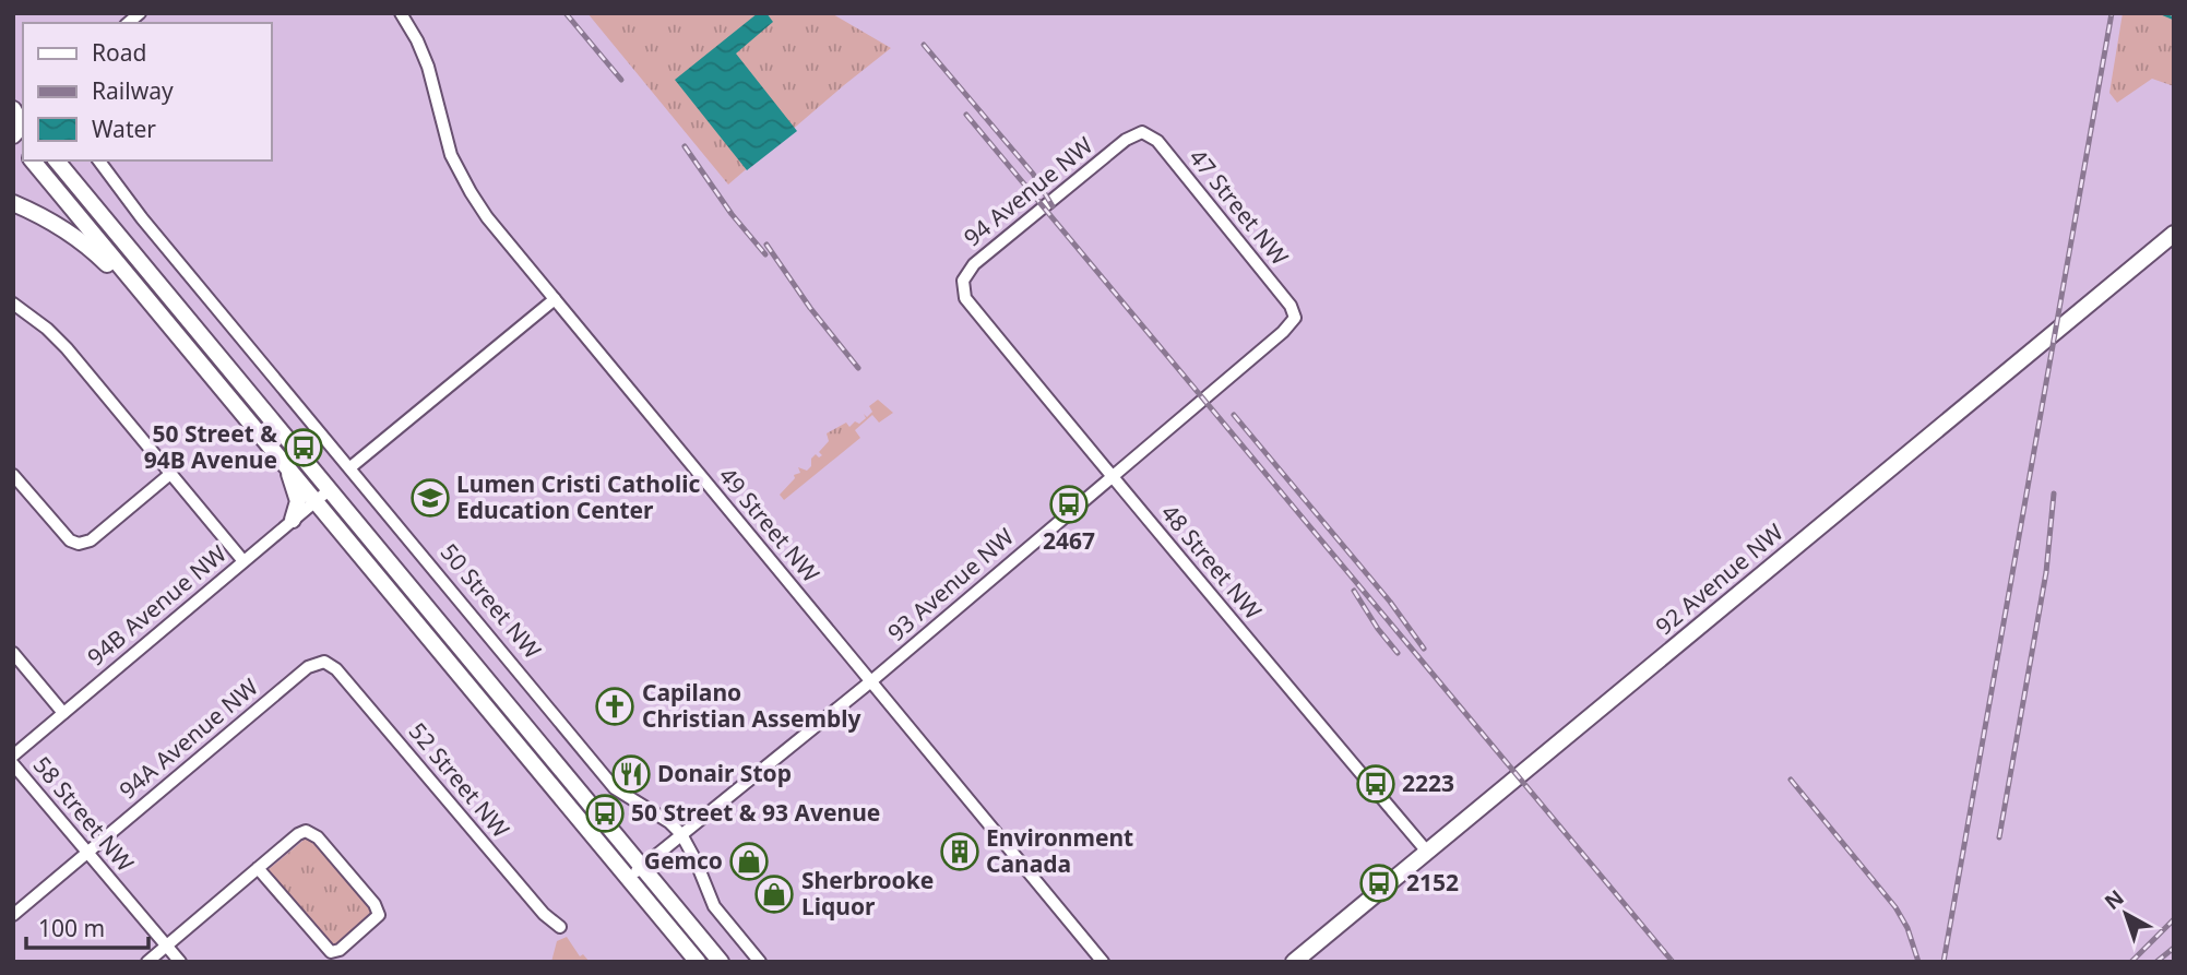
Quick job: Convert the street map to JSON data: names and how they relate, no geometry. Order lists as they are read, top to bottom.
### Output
{
  "streets": {
    "main road": ["92 Avenue NW"],
    "street": [
      "94 Avenue NW",
      "47 Street NW",
      "49 Street NW",
      "48 Street NW",
      "93 Avenue NW",
      "50 Street NW",
      "94B Avenue NW",
      "94A Avenue NW",
      "52 Street NW",
      "58 Street NW"
    ]
  },
  "crossings": [
    ["94 Avenue NW", "47 Street NW"],
    ["94 Avenue NW", "48 Street NW"],
    ["47 Street NW", "93 Avenue NW"],
    ["49 Street NW", "93 Avenue NW"],
    ["48 Street NW", "92 Avenue NW"],
    ["48 Street NW", "93 Avenue NW"],
    ["93 Avenue NW", "50 Street NW"],
    ["94A Avenue NW", "52 Street NW"],
    ["94A Avenue NW", "58 Street NW"]
  ],
  "places": {
    "bus stop": [
      "50 Street & 94B Avenue",
      "2467",
      "2223",
      "50 Street & 93 Avenue",
      "2152"
    ],
    "school or university": ["Lumen Cristi Catholic Education Center"],
    "church": ["Capilano Christian Assembly"],
    "restaurant": ["Donair Stop"],
    "building": ["Environment Canada"],
    "shop": ["Gemco", "Sherbrooke Liquor"]
  },
  "legend": ["Road", "Railway", "Water"],
  "scale_bar": "100 m",
  "north": "top left"
}
